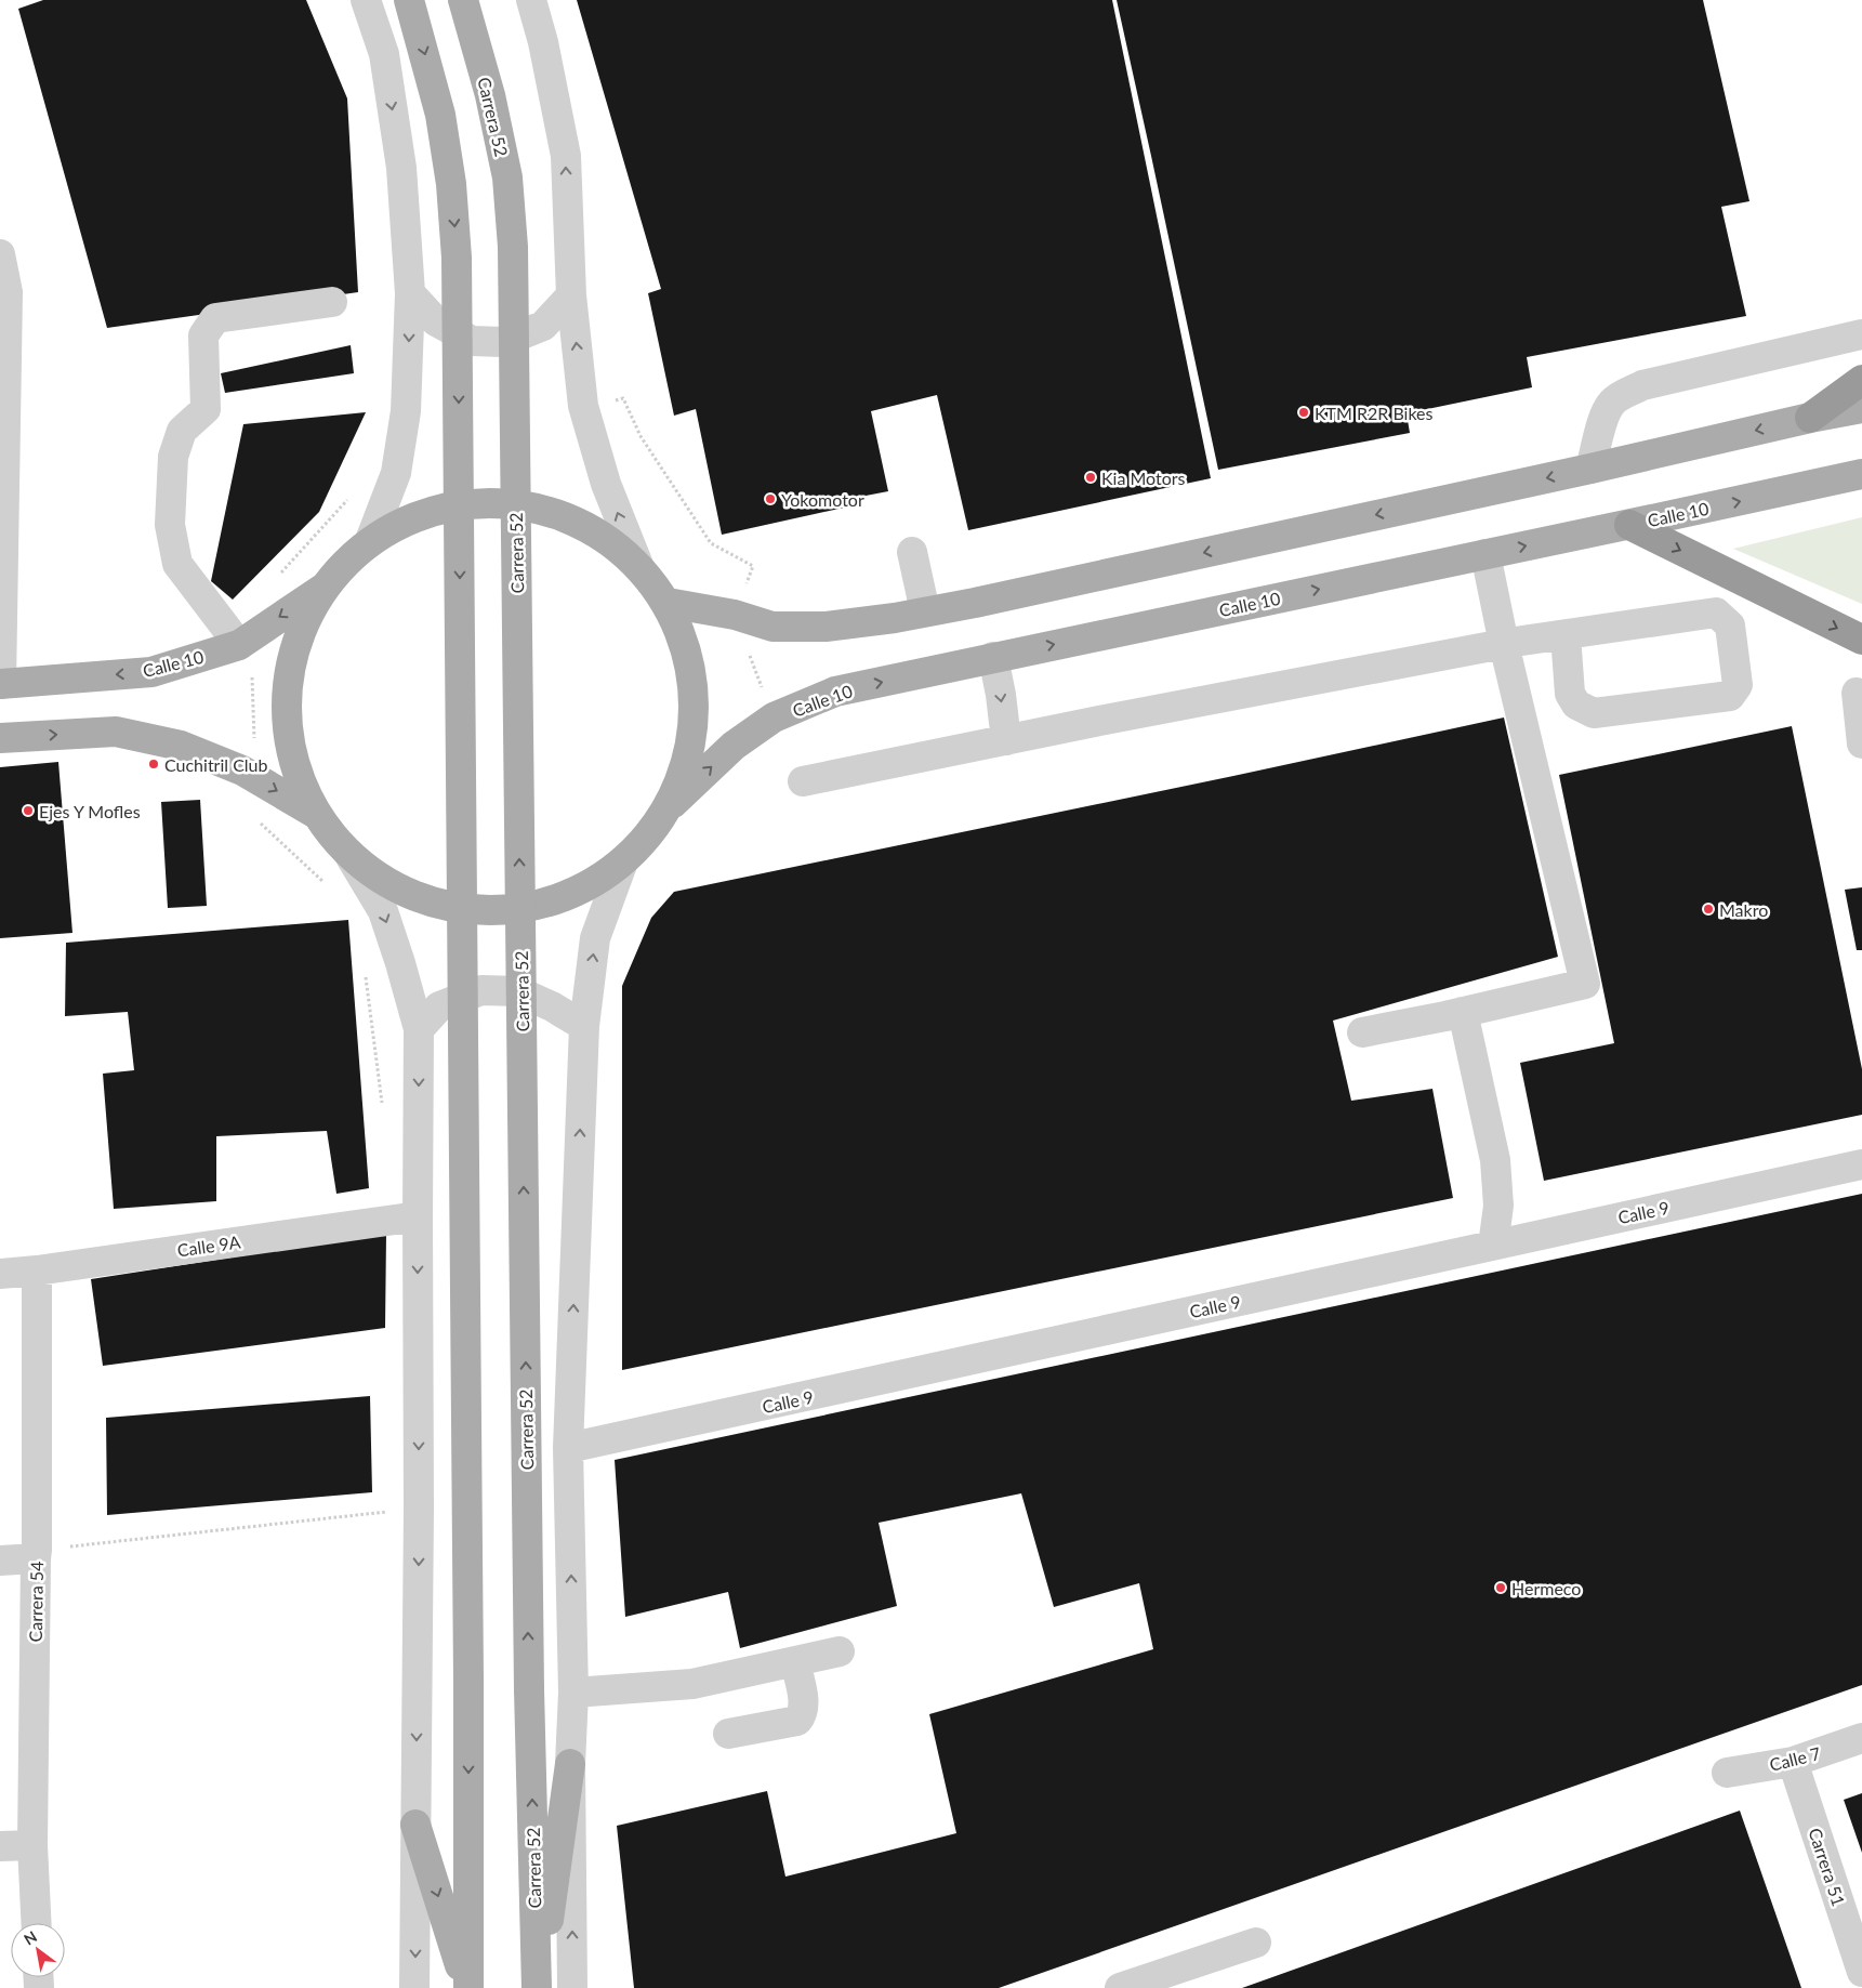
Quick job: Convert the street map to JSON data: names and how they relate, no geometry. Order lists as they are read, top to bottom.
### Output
{
  "streets": {
    "main road": ["Carrera 52", "Calle 10"],
    "street": [
      "Calle 9",
      "Calle 9A",
      "Carrera 54",
      "Calle 7",
      "Carrera 51"
    ]
  },
  "crossings": [
    ["Calle 9A", "Carrera 54"],
    ["Calle 7", "Carrera 51"]
  ],
  "places": [
    "KTM R2R Bikes",
    "Kia Motors",
    "Yokomotor",
    "Cuchitril Club",
    "Ejes Y Mofles",
    "Makro",
    "Hermeco"
  ],
  "north": "top left"
}
